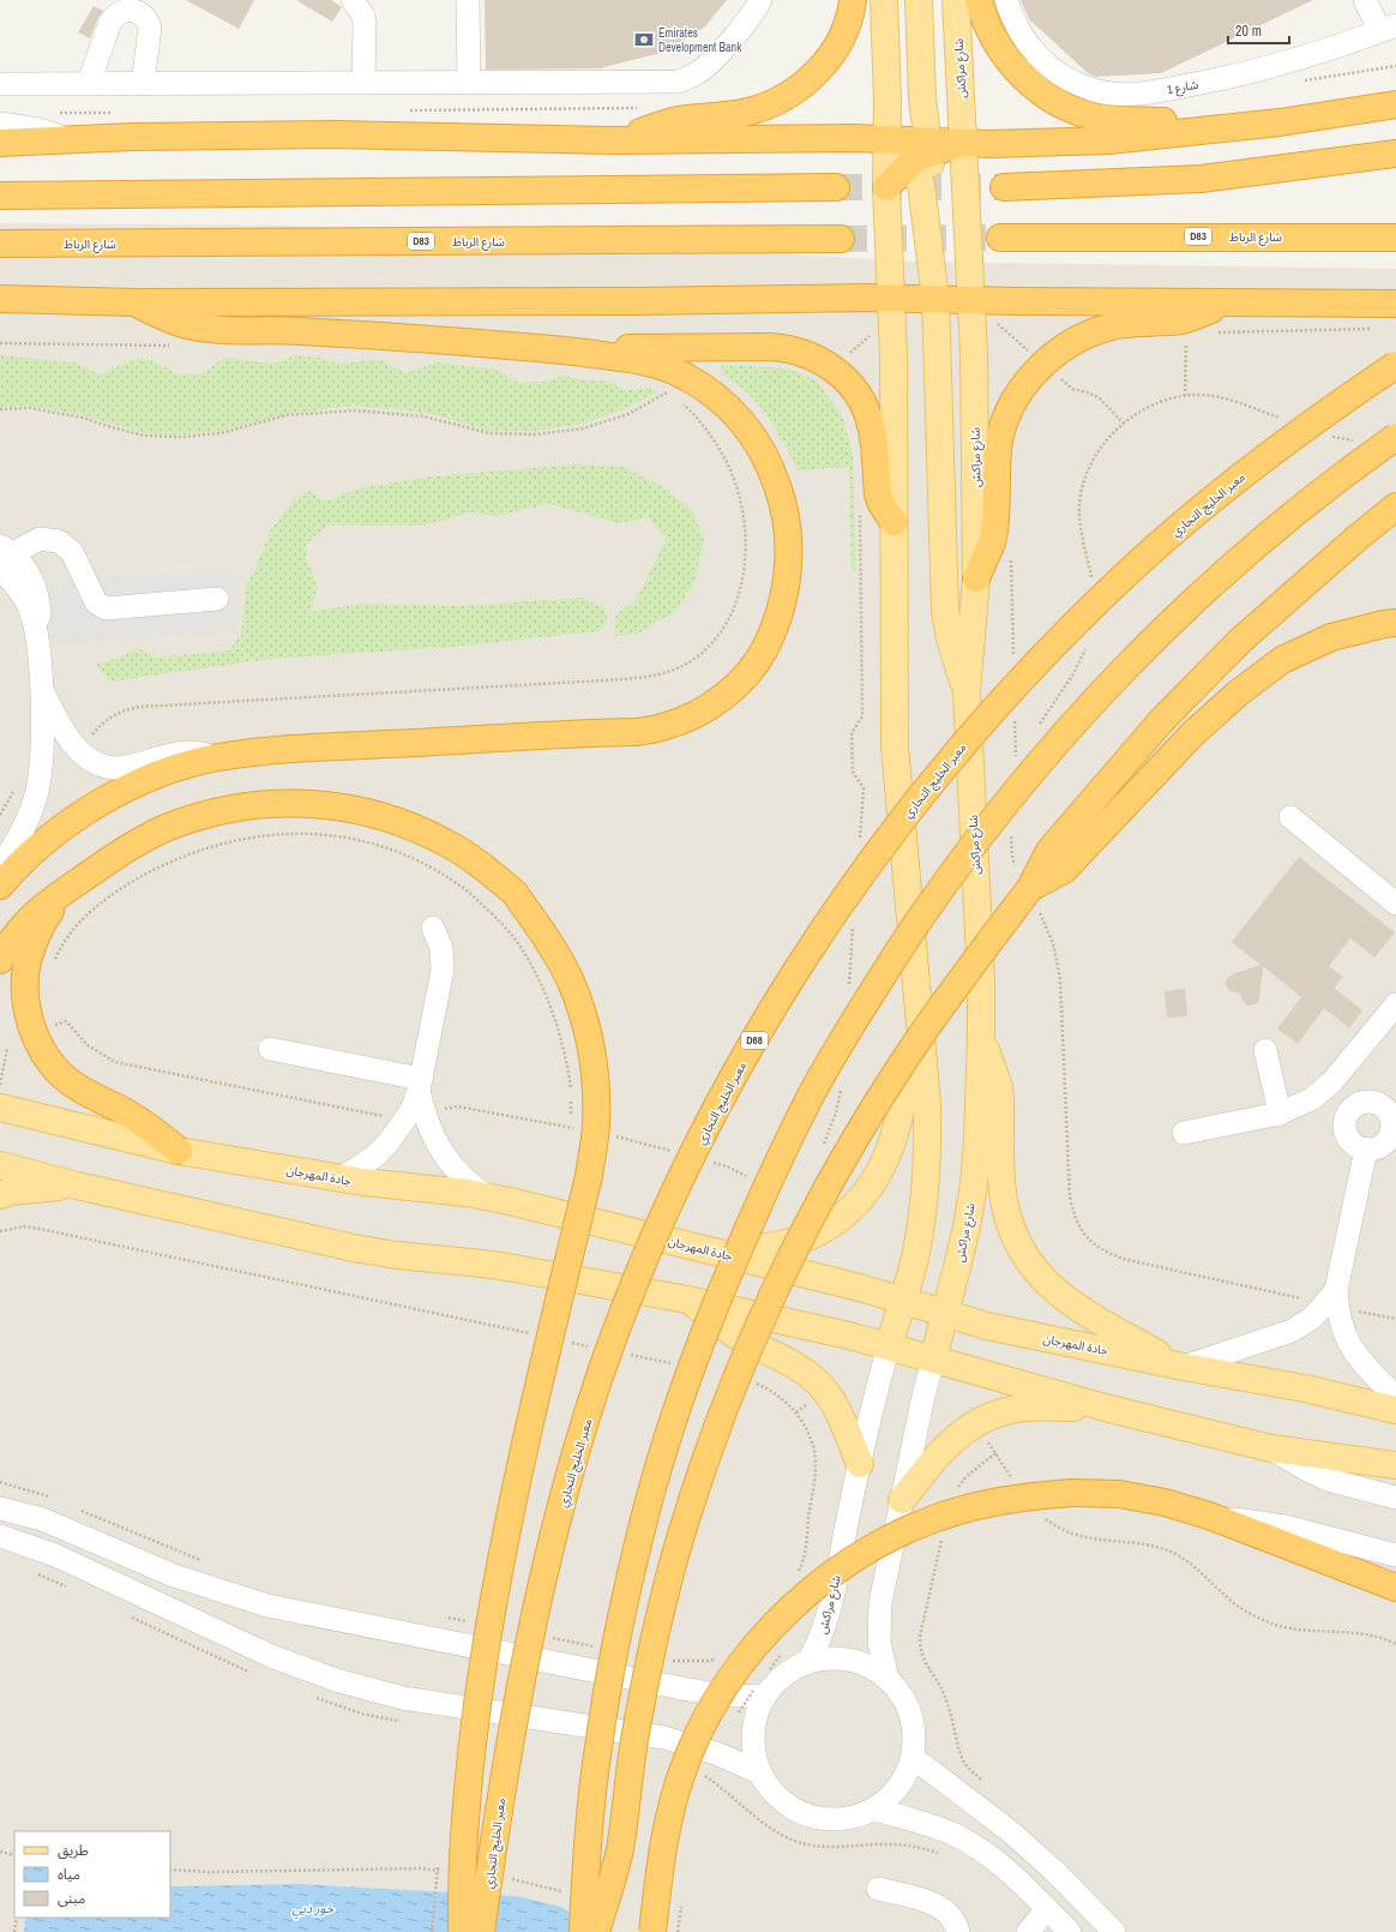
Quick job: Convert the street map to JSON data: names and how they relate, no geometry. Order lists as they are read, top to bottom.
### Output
{
  "streets": {
    "highway": [
      "D83",
      "شارع الرباط",
      "معبر الخليج التجاري",
      "D68"
    ],
    "main road": ["شارع مراكش", "جادة المهرجان"],
    "street": ["شارع 1"]
  },
  "crossings": [
    ["شارع مراكش", "جادة المهرجان"]
  ],
  "water": ["خور دبي"],
  "places": {
    "bank": ["Emirates Development Bank"]
  },
  "legend": ["طريق", "مياه", "مبنى"],
  "scale_bar": "20 m"
}
